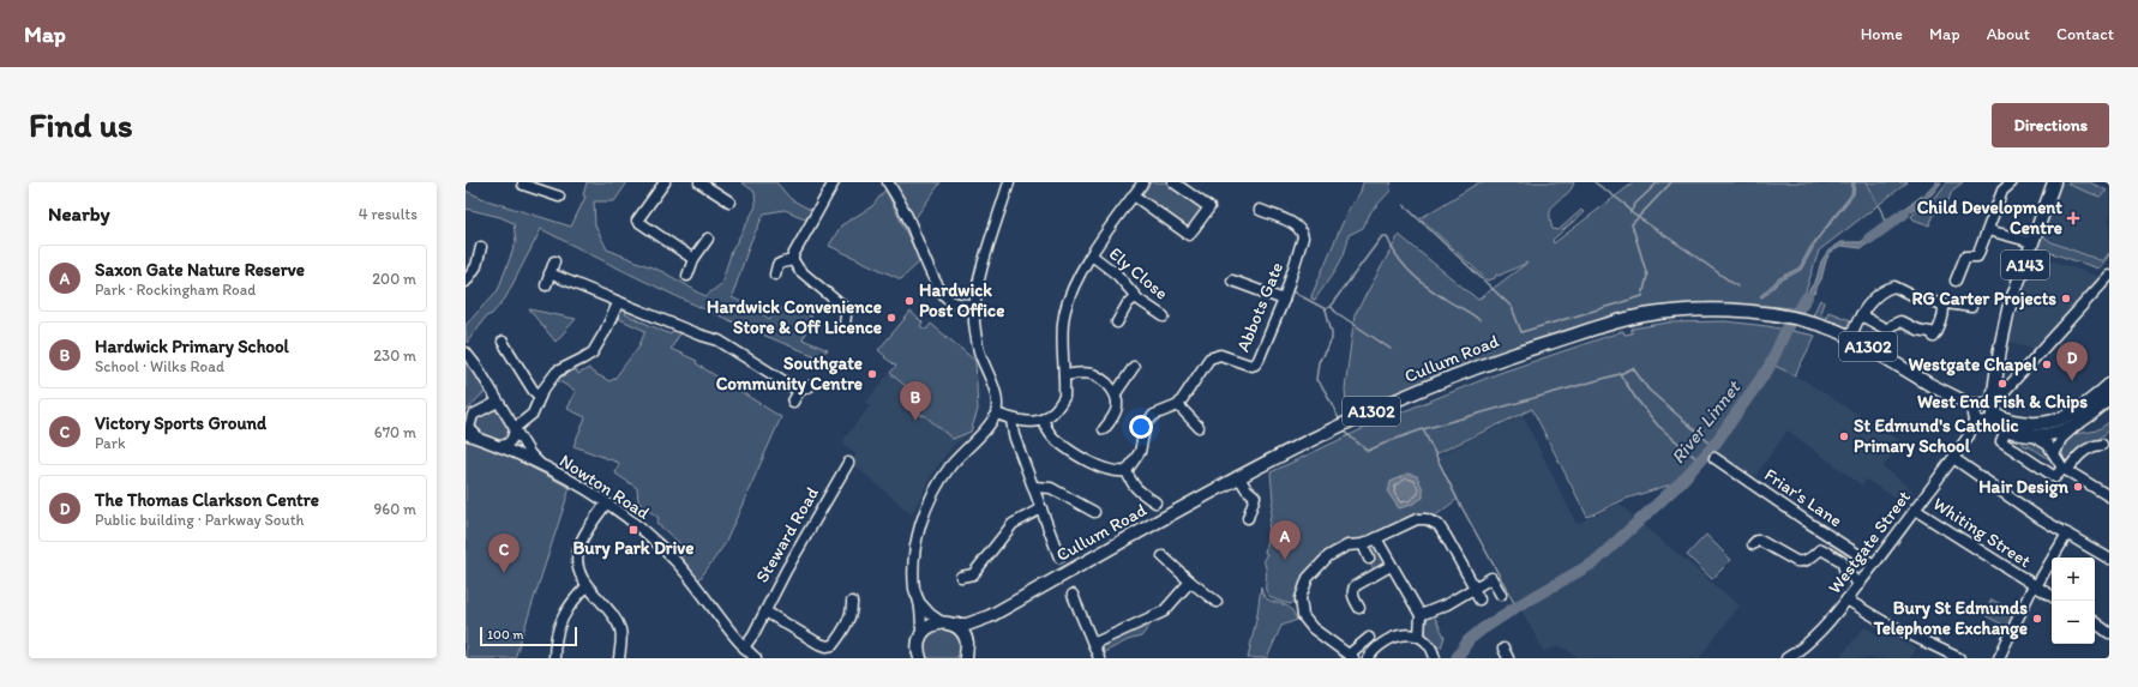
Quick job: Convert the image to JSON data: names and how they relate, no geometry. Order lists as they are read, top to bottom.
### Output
{
  "streets": {
    "main road": ["A143", "A1302", "Cullum Road"],
    "street": [
      "Ely Close",
      "Abbots Gate",
      "Nowton Road",
      "Friar's Lane",
      "Whiting Street",
      "Steward Road",
      "Westgate Street"
    ]
  },
  "crossings": [
    ["A143", "Cullum Road"],
    ["A143", "Westgate Street"],
    ["Cullum Road", "Westgate Street"],
    ["Nowton Road", "Steward Road"],
    ["Friar's Lane", "Westgate Street"],
    ["Whiting Street", "Westgate Street"]
  ],
  "water": ["River Linnet"],
  "places": {
    "health": ["Child Development Centre"],
    "other": [
      "RG Carter Projects",
      "Hardwick Post Office",
      "Hardwick Convenience Store & Off Licence",
      "Westgate Chapel",
      "Southgate Community Centre",
      "West End Fish & Chips",
      "St Edmund's Catholic Primary School",
      "Hair Design",
      "Bury St Edmunds Telephone Exchange"
    ],
    "transit": ["Bury Park Drive"]
  },
  "scale_bar": "100 m",
  "page": {
    "header": "Map",
    "nav": [
      "Home",
      "Map",
      "About",
      "Contact"
    ],
    "buttons": "Directions",
    "title": "Find us",
    "heading": ["Nearby", "4 results"],
    "list": [
      {
        "mark": "A",
        "name": "Saxon Gate Nature Reserve",
        "note": "Park · Rockingham Road",
        "value": "200 m"
      },
      {
        "mark": "B",
        "name": "Hardwick Primary School",
        "note": "School · Wilks Road",
        "value": "230 m"
      },
      {
        "mark": "C",
        "name": "Victory Sports Ground",
        "note": "Park",
        "value": "670 m"
      },
      {
        "mark": "D",
        "name": "The Thomas Clarkson Centre",
        "note": "Public building · Parkway South",
        "value": "960 m"
      }
    ],
    "pins": [
      "D",
      "B",
      "A",
      "C"
    ],
    "map_buttons": ["+", "−"],
    "scale": "100 m"
  }
}
